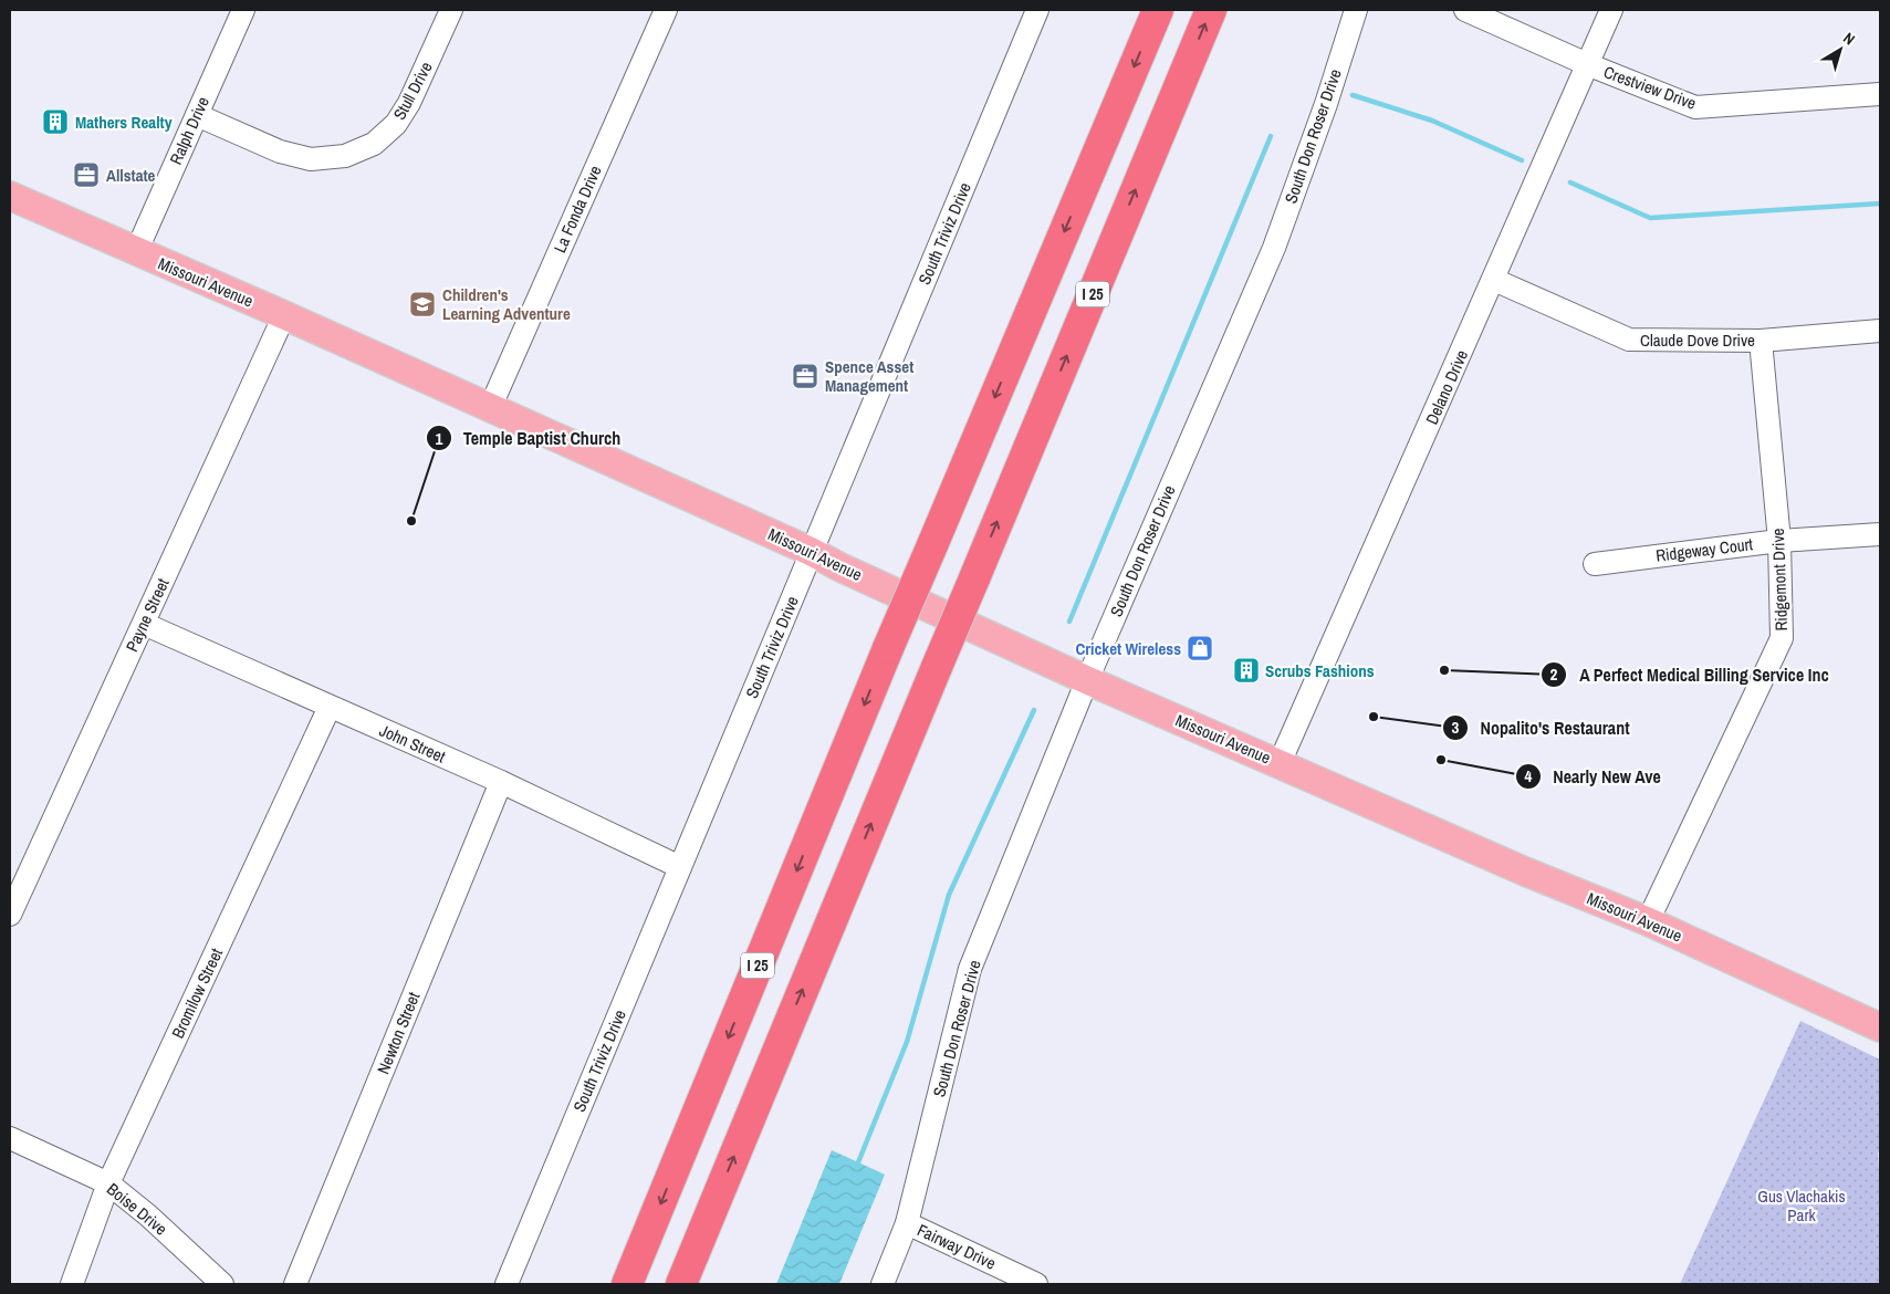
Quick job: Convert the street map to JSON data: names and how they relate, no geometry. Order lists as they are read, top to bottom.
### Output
{
  "streets": {
    "highway": ["I 25"],
    "main road": ["Missouri Avenue"],
    "street": [
      "Crestview Drive",
      "Stull Drive",
      "Ralph Drive",
      "South Don Roser Drive",
      "La Fonda Drive",
      "South Triviz Drive",
      "Claude Dove Drive",
      "Delano Drive",
      "Ridgeway Court",
      "Ridgemont Drive",
      "Payne Street",
      "John Street",
      "Bromilow Street",
      "Newton Street",
      "Boise Drive",
      "Fairway Drive"
    ]
  },
  "crossings": [
    ["Crestview Drive", "Delano Drive"],
    ["Stull Drive", "Ralph Drive"],
    ["Ralph Drive", "Missouri Avenue"],
    ["South Don Roser Drive", "Missouri Avenue"],
    ["South Don Roser Drive", "Fairway Drive"],
    ["La Fonda Drive", "Missouri Avenue"],
    ["South Triviz Drive", "Missouri Avenue"],
    ["South Triviz Drive", "John Street"],
    ["Missouri Avenue", "Delano Drive"],
    ["Missouri Avenue", "Ridgemont Drive"],
    ["Missouri Avenue", "Payne Street"],
    ["Claude Dove Drive", "Delano Drive"],
    ["Claude Dove Drive", "Ridgemont Drive"],
    ["Ridgeway Court", "Ridgemont Drive"],
    ["Payne Street", "John Street"],
    ["John Street", "Bromilow Street"],
    ["John Street", "Newton Street"],
    ["Bromilow Street", "Boise Drive"]
  ],
  "parks": ["Gus Vlachakis Park"],
  "places": {
    "building": ["Mathers Realty", "Scrubs Fashions"],
    "office": ["Allstate", "Spence Asset Management"],
    "school or university": ["Children's Learning Adventure"],
    "other": [
      "Temple Baptist Church",
      "A Perfect Medical Billing Service Inc",
      "Nopalito's Restaurant",
      "Nearly New Ave"
    ],
    "shop": ["Cricket Wireless"]
  },
  "north": "top right"
}
